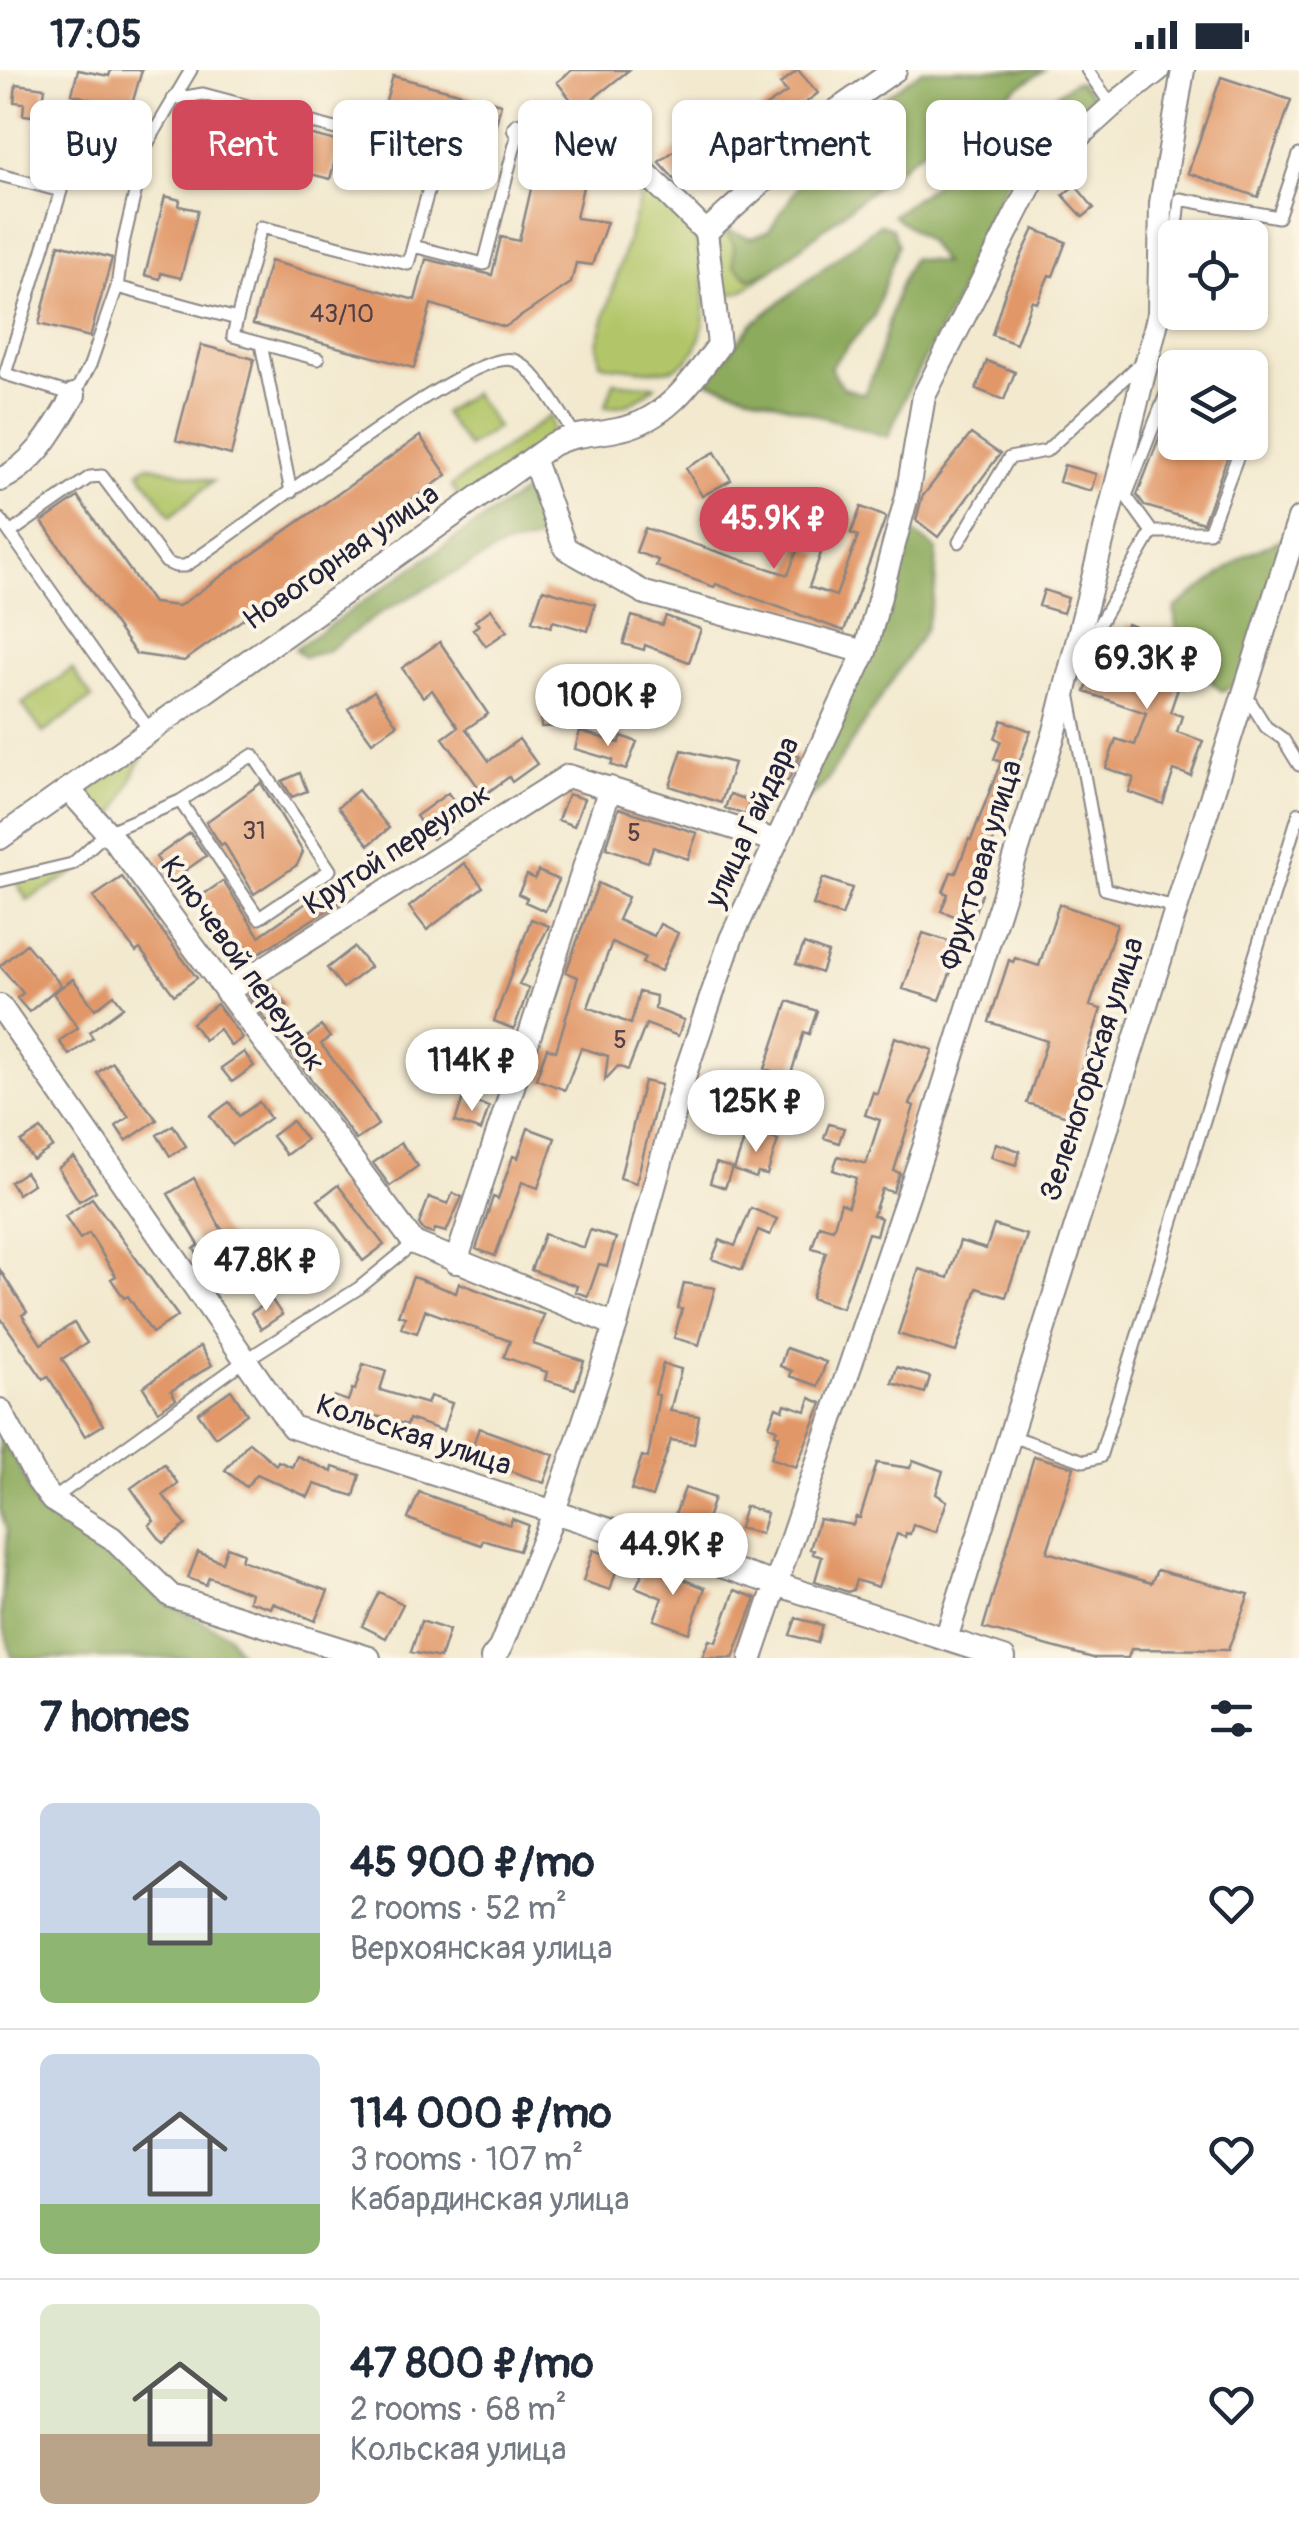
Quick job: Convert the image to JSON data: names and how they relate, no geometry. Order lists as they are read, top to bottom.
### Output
{
  "streets": {
    "street": [
      "Новогорная улица",
      "улица Гайдара",
      "Крутой переулок",
      "Фруктовая улица",
      "Ключевой переулок",
      "Зеленогорская улица",
      "Кольская улица"
    ]
  },
  "crossings": [
    ["Новогорная улица", "Ключевой переулок"],
    ["улица Гайдара", "Крутой переулок"],
    ["улица Гайдара", "Ключевой переулок"],
    ["улица Гайдара", "Кольская улица"],
    ["Крутой переулок", "Ключевой переулок"],
    ["Фруктовая улица", "Кольская улица"],
    ["Зеленогорская улица", "Кольская улица"]
  ],
  "house_numbers": [
    "43/10",
    "31",
    "5",
    "5"
  ],
  "page": {
    "status": "17:05",
    "chip": [
      "Buy",
      "Rent",
      "Filters",
      "New",
      "Apartment",
      "House"
    ],
    "price": [
      "45.9K ₽",
      "69.3K ₽",
      "100K ₽",
      "114K ₽",
      "125K ₽",
      "47.8K ₽",
      "44.9K ₽"
    ],
    "heading": "7 homes",
    "list": [
      {
        "name": "45 900 ₽/mo",
        "note": "2 rooms · 52 m² · Верхоянская улица"
      },
      {
        "name": "114 000 ₽/mo",
        "note": "3 rooms · 107 m² · Кабардинская улица"
      },
      {
        "name": "47 800 ₽/mo",
        "note": "2 rooms · 68 m² · Кольская улица"
      }
    ]
  }
}
